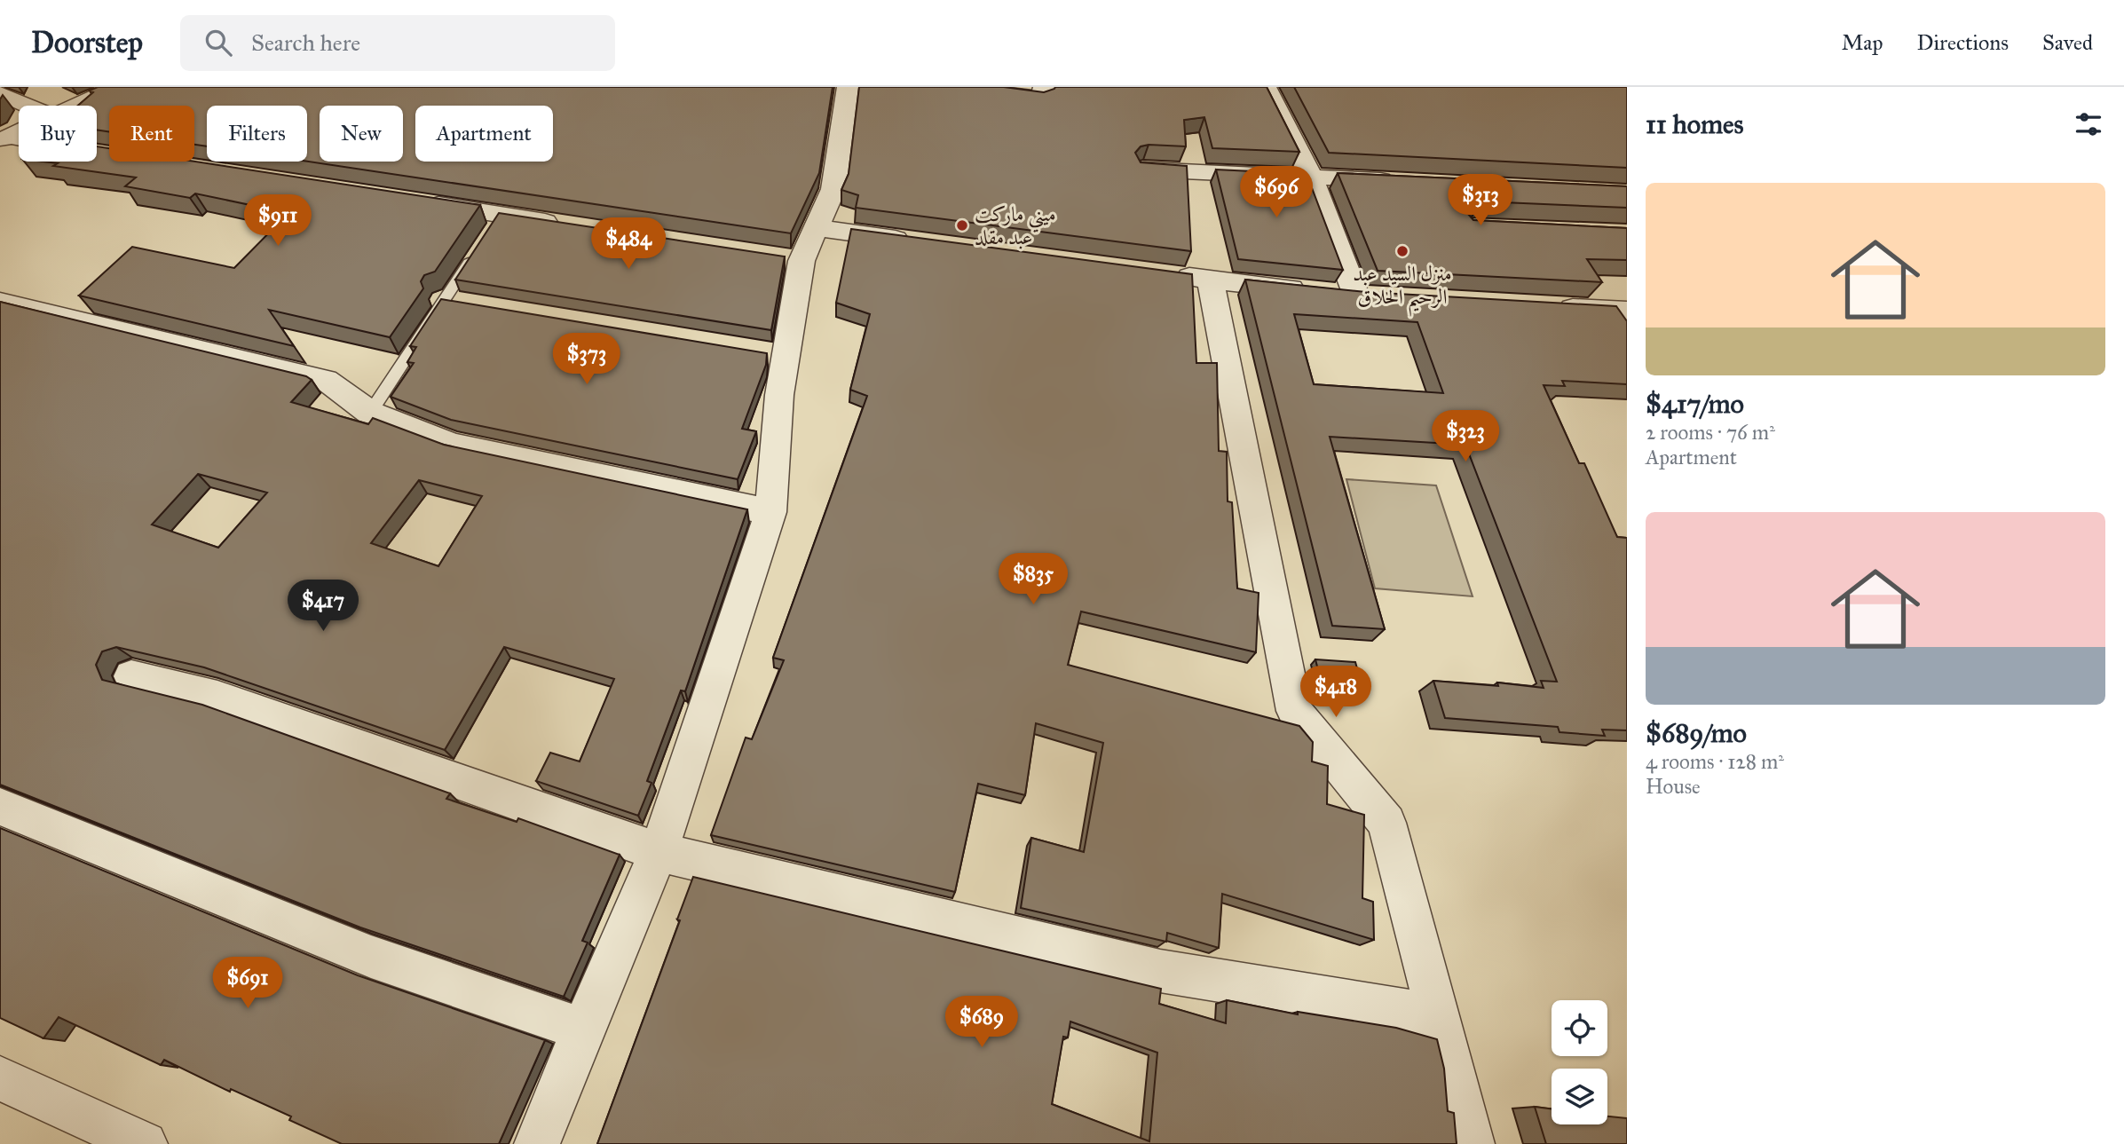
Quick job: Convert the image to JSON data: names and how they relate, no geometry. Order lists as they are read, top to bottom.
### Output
{
  "places": ["ميني ماركت عبد مقلد", "منزل السيد عبد الرحيم الحلاق"],
  "page": {
    "header": "Doorstep",
    "search": "Search here",
    "nav": ["Map", "Directions", "Saved"],
    "heading": "11 homes",
    "chip": [
      "Buy",
      "Rent",
      "Filters",
      "New",
      "Apartment"
    ],
    "list": [
      {
        "name": "$417/mo",
        "note": "2 rooms · 76 m² · Apartment"
      },
      {
        "name": "$689/mo",
        "note": "4 rooms · 128 m² · House"
      }
    ],
    "price": [
      "$696",
      "$313",
      "$911",
      "$484",
      "$373",
      "$323",
      "$835",
      "$417",
      "$418",
      "$691",
      "$689"
    ]
  }
}
